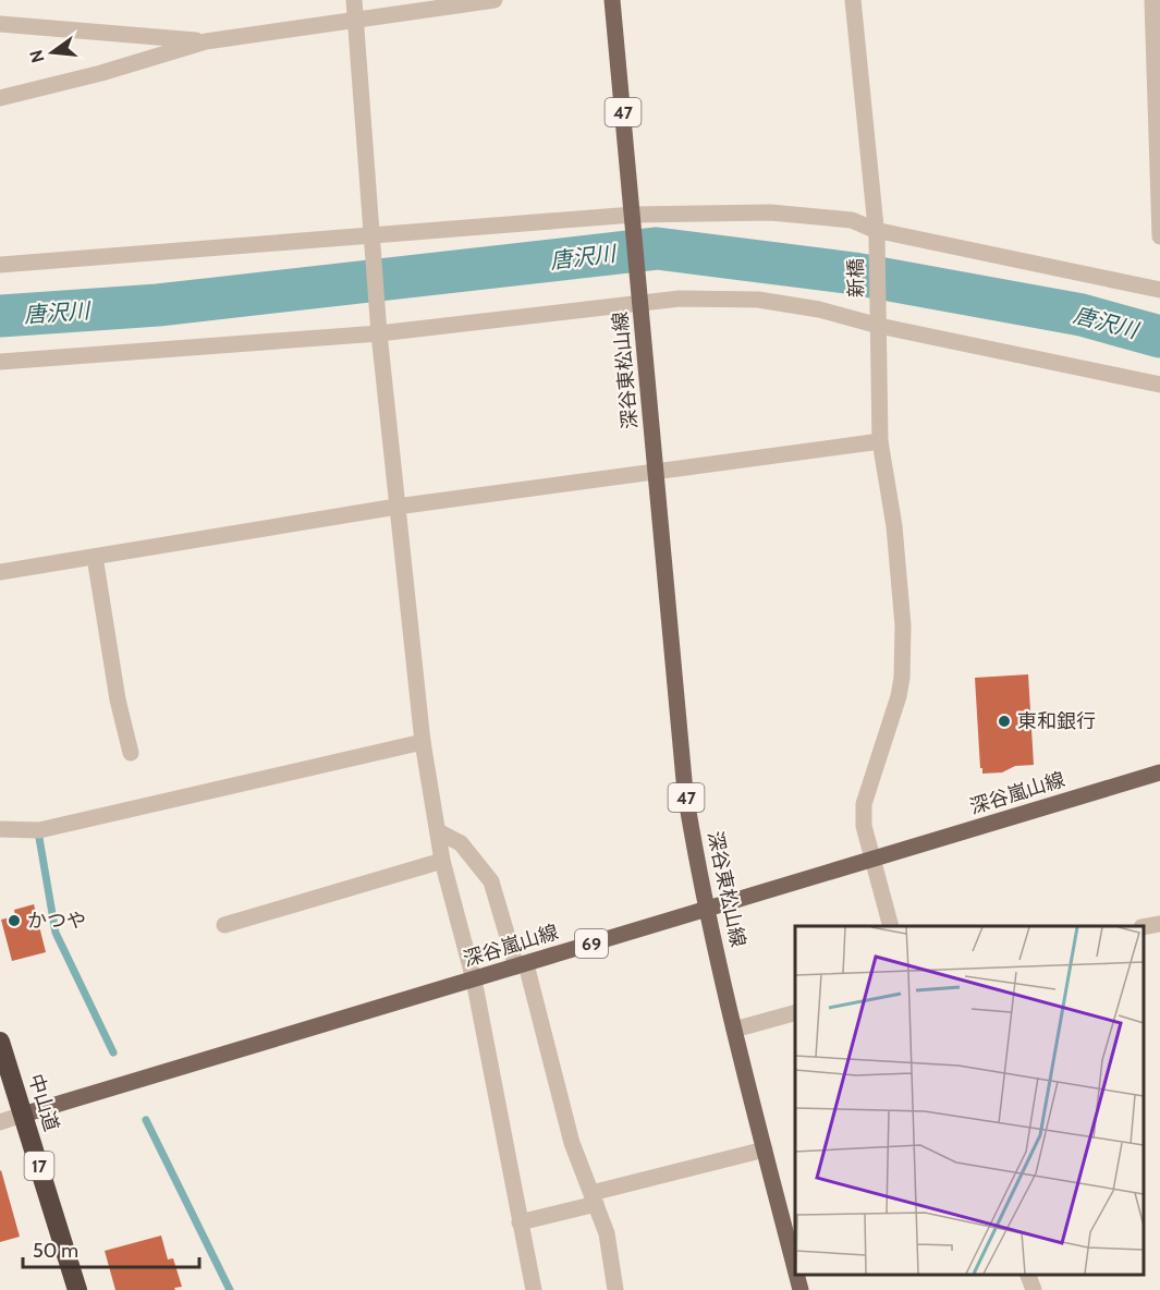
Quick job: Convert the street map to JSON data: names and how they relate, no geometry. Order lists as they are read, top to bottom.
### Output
{
  "streets": {
    "highway": ["中山道", "17"],
    "main road": [
      "47",
      "深谷東松山線",
      "深谷嵐山線",
      "69"
    ],
    "street": ["新橋"]
  },
  "crossings": [
    ["47", "深谷東松山線"],
    ["新橋", "深谷嵐山線"],
    ["深谷東松山線", "深谷嵐山線"],
    ["深谷嵐山線", "中山道"]
  ],
  "water": ["唐沢川"],
  "places": ["東和銀行", "かつや"],
  "scale_bar": "50 m",
  "north": "left"
}
